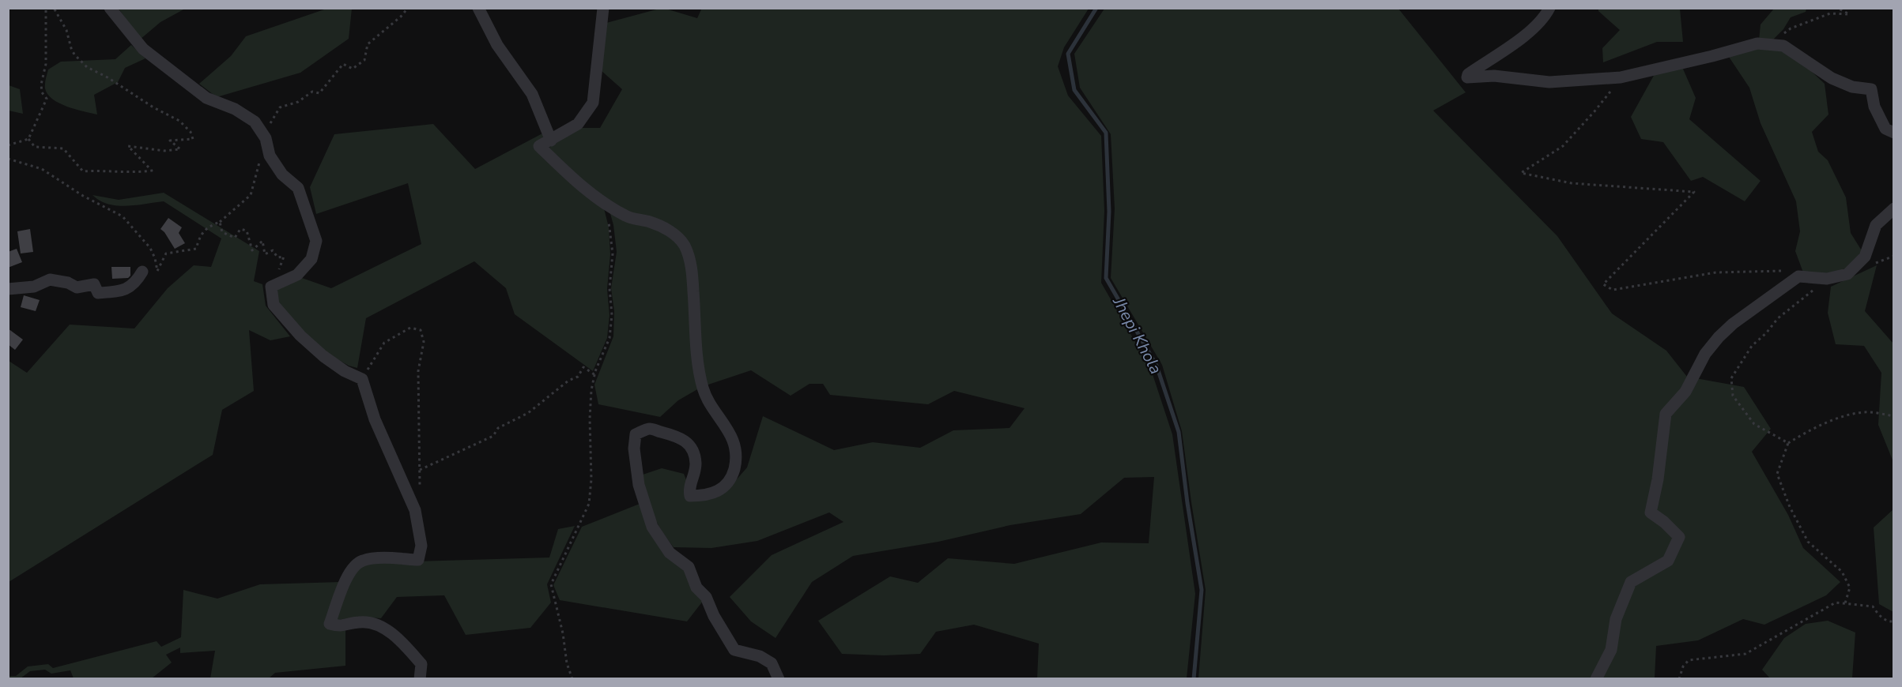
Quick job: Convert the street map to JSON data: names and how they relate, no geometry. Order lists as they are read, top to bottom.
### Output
{
  "water": ["Jhepi Khola"]
}
